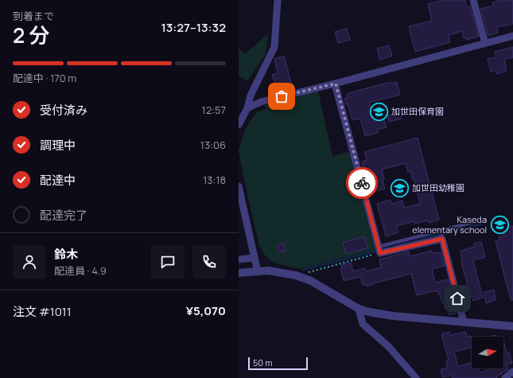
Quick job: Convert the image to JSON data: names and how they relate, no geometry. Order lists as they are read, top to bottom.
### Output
{
  "places": {
    "school or university": ["加世田保育園", "加世田幼稚園", "Kaseda elementary school"]
  },
  "scale_bar": "50 m",
  "north": "right",
  "page": {
    "heading": ["2 分", "到着まで", "13:27–13:32"],
    "panel": [
      "鈴木",
      "配達員 · 4.9",
      "注文 #1011",
      "¥5,070"
    ],
    "bar": "配達中 · 170 m",
    "list": [
      ["受付済み", "12:57"],
      ["調理中", "13:06"],
      ["配達中", "13:18"],
      "配達完了"
    ],
    "scale": "50 m"
  }
}
